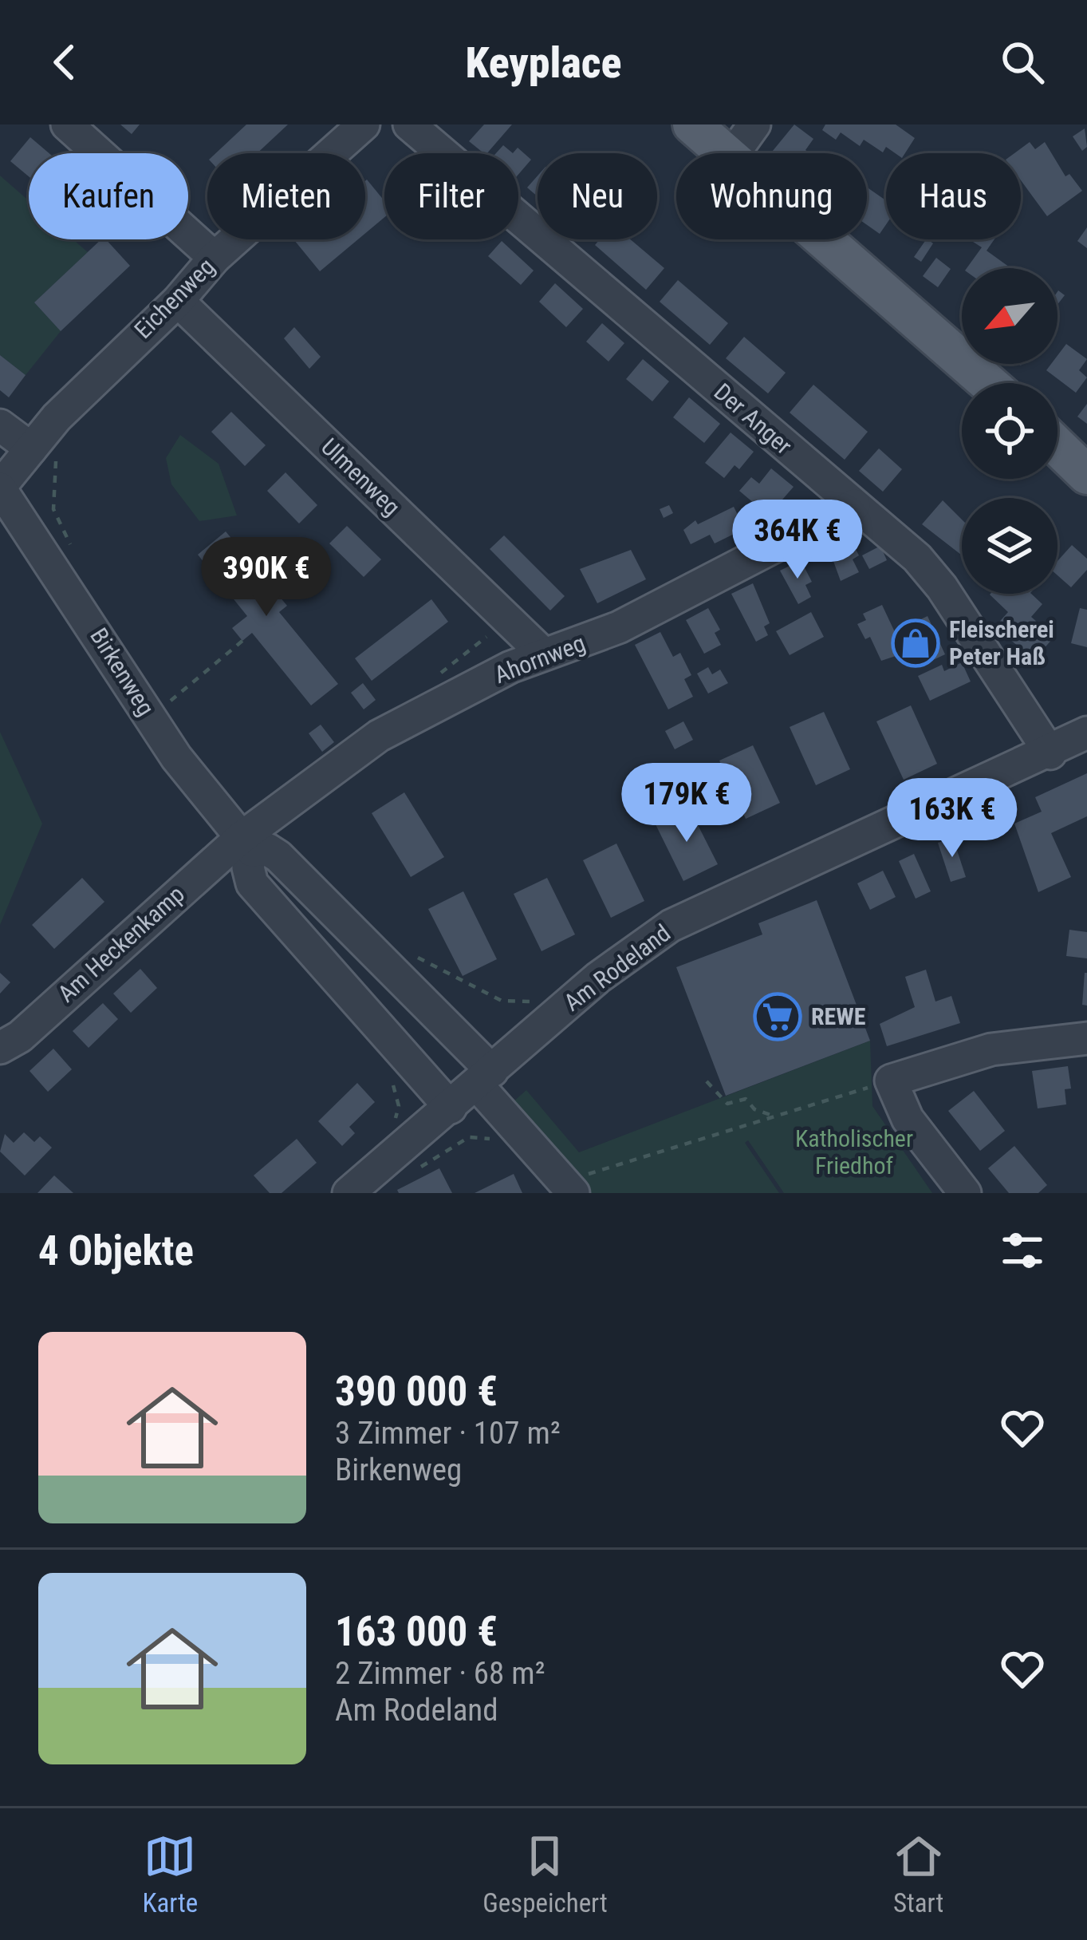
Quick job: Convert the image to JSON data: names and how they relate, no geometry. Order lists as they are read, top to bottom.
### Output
{
  "streets": {
    "street": [
      "Eichenweg",
      "Der Anger",
      "Ulmenweg",
      "Ahornweg",
      "Birkenweg",
      "Am Heckenkamp",
      "Am Rodeland"
    ]
  },
  "crossings": [
    ["Eichenweg", "Ulmenweg"],
    ["Eichenweg", "Birkenweg"],
    ["Der Anger", "Ahornweg"],
    ["Der Anger", "Am Rodeland"],
    ["Ulmenweg", "Ahornweg"],
    ["Ahornweg", "Birkenweg"],
    ["Ahornweg", "Am Heckenkamp"],
    ["Birkenweg", "Am Heckenkamp"],
    ["Birkenweg", "Am Rodeland"]
  ],
  "parks": ["Katholischer Friedhof"],
  "places": {
    "shop": ["Fleischerei Peter Haß"],
    "supermarket": ["REWE"]
  },
  "north": "bottom left",
  "page": {
    "header": "Keyplace",
    "chip": [
      "Kaufen",
      "Mieten",
      "Filter",
      "Neu",
      "Wohnung",
      "Haus"
    ],
    "price": [
      "364K €",
      "390K €",
      "179K €",
      "163K €"
    ],
    "heading": "4 Objekte",
    "list": [
      {
        "name": "390 000 €",
        "note": "3 Zimmer · 107 m² · Birkenweg"
      },
      {
        "name": "163 000 €",
        "note": "2 Zimmer · 68 m² · Am Rodeland"
      }
    ],
    "tabs": ["Karte", "Gespeichert", "Start"]
  }
}
